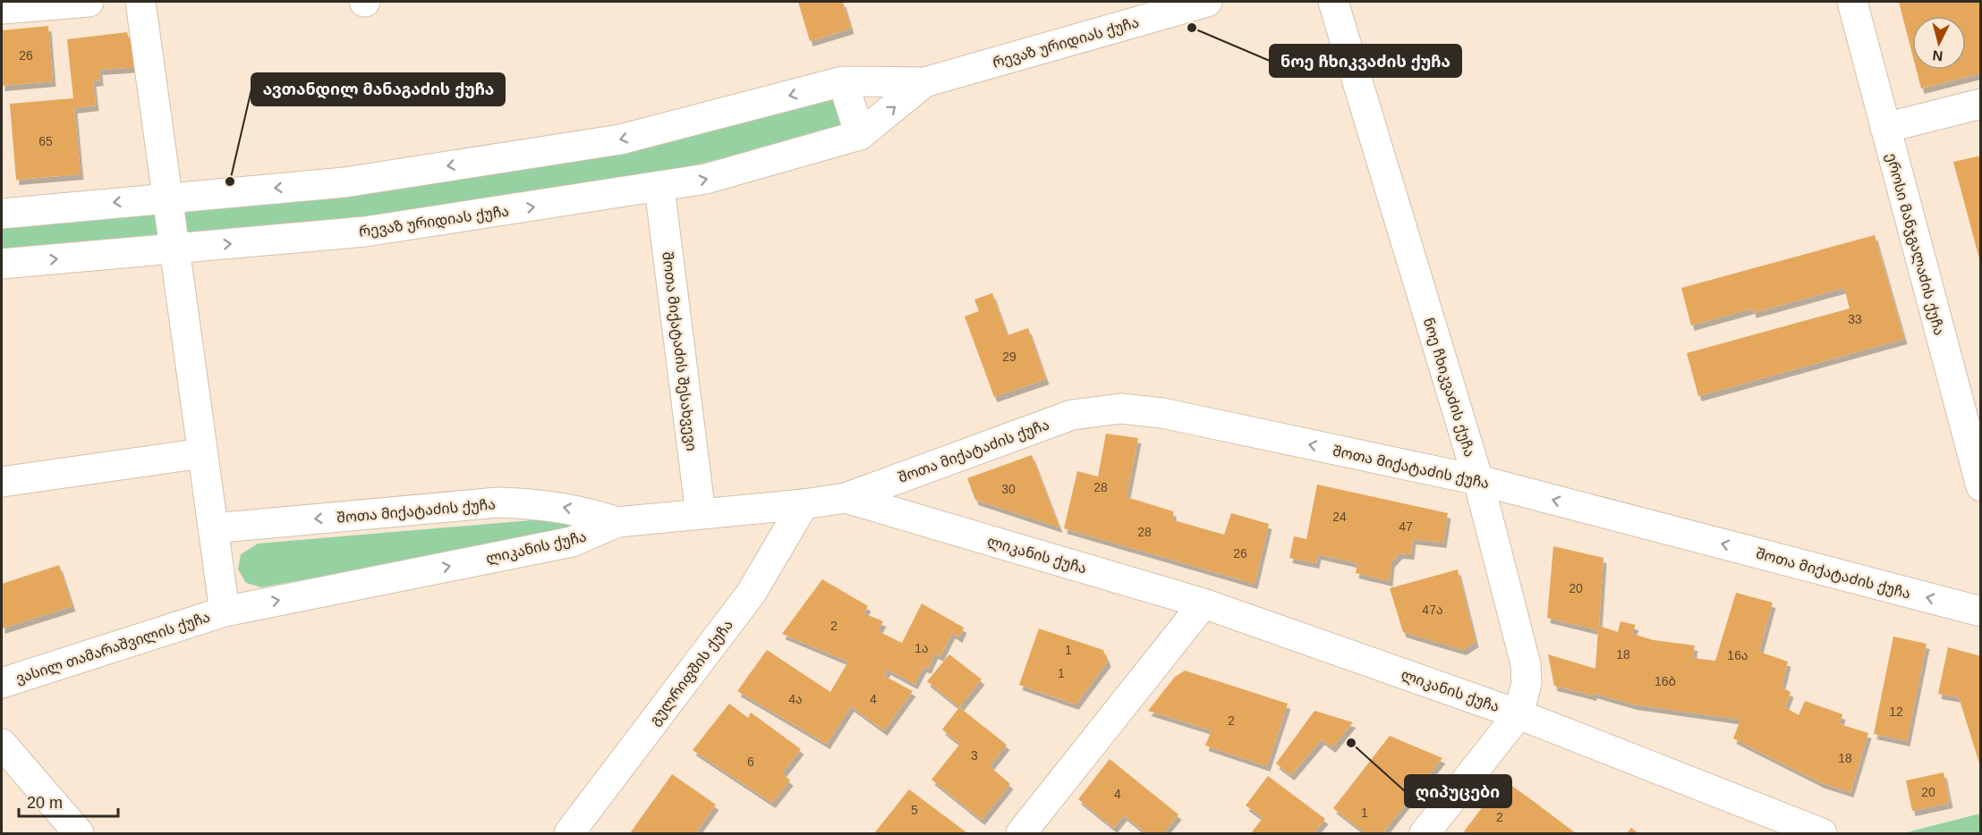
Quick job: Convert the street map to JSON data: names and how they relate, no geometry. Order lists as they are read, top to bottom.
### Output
{
  "streets": {
    "street": [
      "რევაზ ურიდიას ქუჩა",
      "ეროსი მანჯგალაძის ქუჩა",
      "შოთა მიქატაძის შესახვევი",
      "ნოე ჩხიკვაძის ქუჩა",
      "შოთა მიქატაძის ქუჩა",
      "ლიკანის ქუჩა",
      "ვასილ თამარაშვილის ქუჩა",
      "გულრიფშის ქუჩა"
    ]
  },
  "crossings": [
    ["რევაზ ურიდიას ქუჩა", "შოთა მიქატაძის შესახვევი"],
    ["შოთა მიქატაძის შესახვევი", "ლიკანის ქუჩა"],
    ["ნოე ჩხიკვაძის ქუჩა", "შოთა მიქატაძის ქუჩა"],
    ["ნოე ჩხიკვაძის ქუჩა", "ლიკანის ქუჩა"],
    ["შოთა მიქატაძის ქუჩა", "ლიკანის ქუჩა"],
    ["ლიკანის ქუჩა", "ვასილ თამარაშვილის ქუჩა"],
    ["ლიკანის ქუჩა", "გულრიფშის ქუჩა"]
  ],
  "one_way": ["შოთა მიქატაძის ქუჩა"],
  "places": ["ნოე ჩხიკვაძის ქუჩა", "ავთანდილ მანაგაძის ქუჩა", "ღიპუცები"],
  "house_numbers": [
    "26",
    "65",
    "33",
    "29",
    "28",
    "30",
    "24",
    "47",
    "28",
    "26",
    "20",
    "47ა",
    "2",
    "1ა",
    "1",
    "18",
    "16ა",
    "1",
    "16ბ",
    "4ა",
    "4",
    "12",
    "2",
    "3",
    "18",
    "6",
    "20",
    "4",
    "5",
    "1",
    "2"
  ],
  "scale_bar": "20 m",
  "north": "bottom"
}
